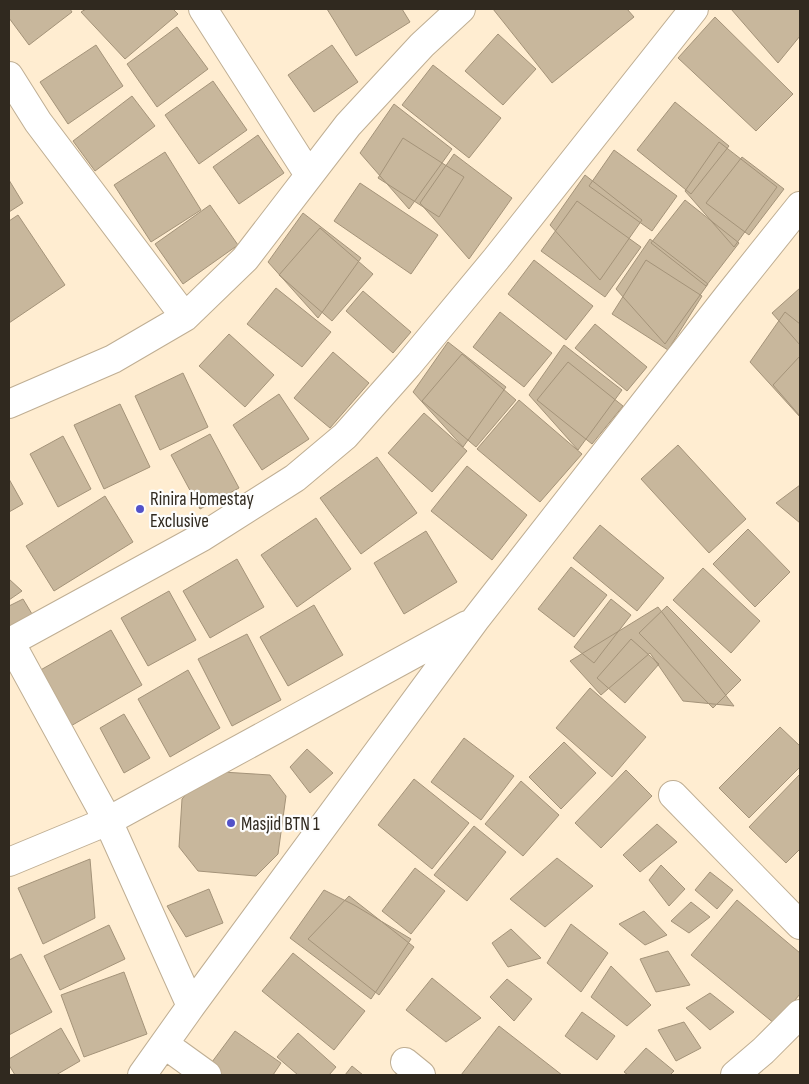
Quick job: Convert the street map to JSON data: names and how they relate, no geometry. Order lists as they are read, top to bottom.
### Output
{
  "places": ["Rinira Homestay Exclusive", "Masjid BTN 1"]
}
